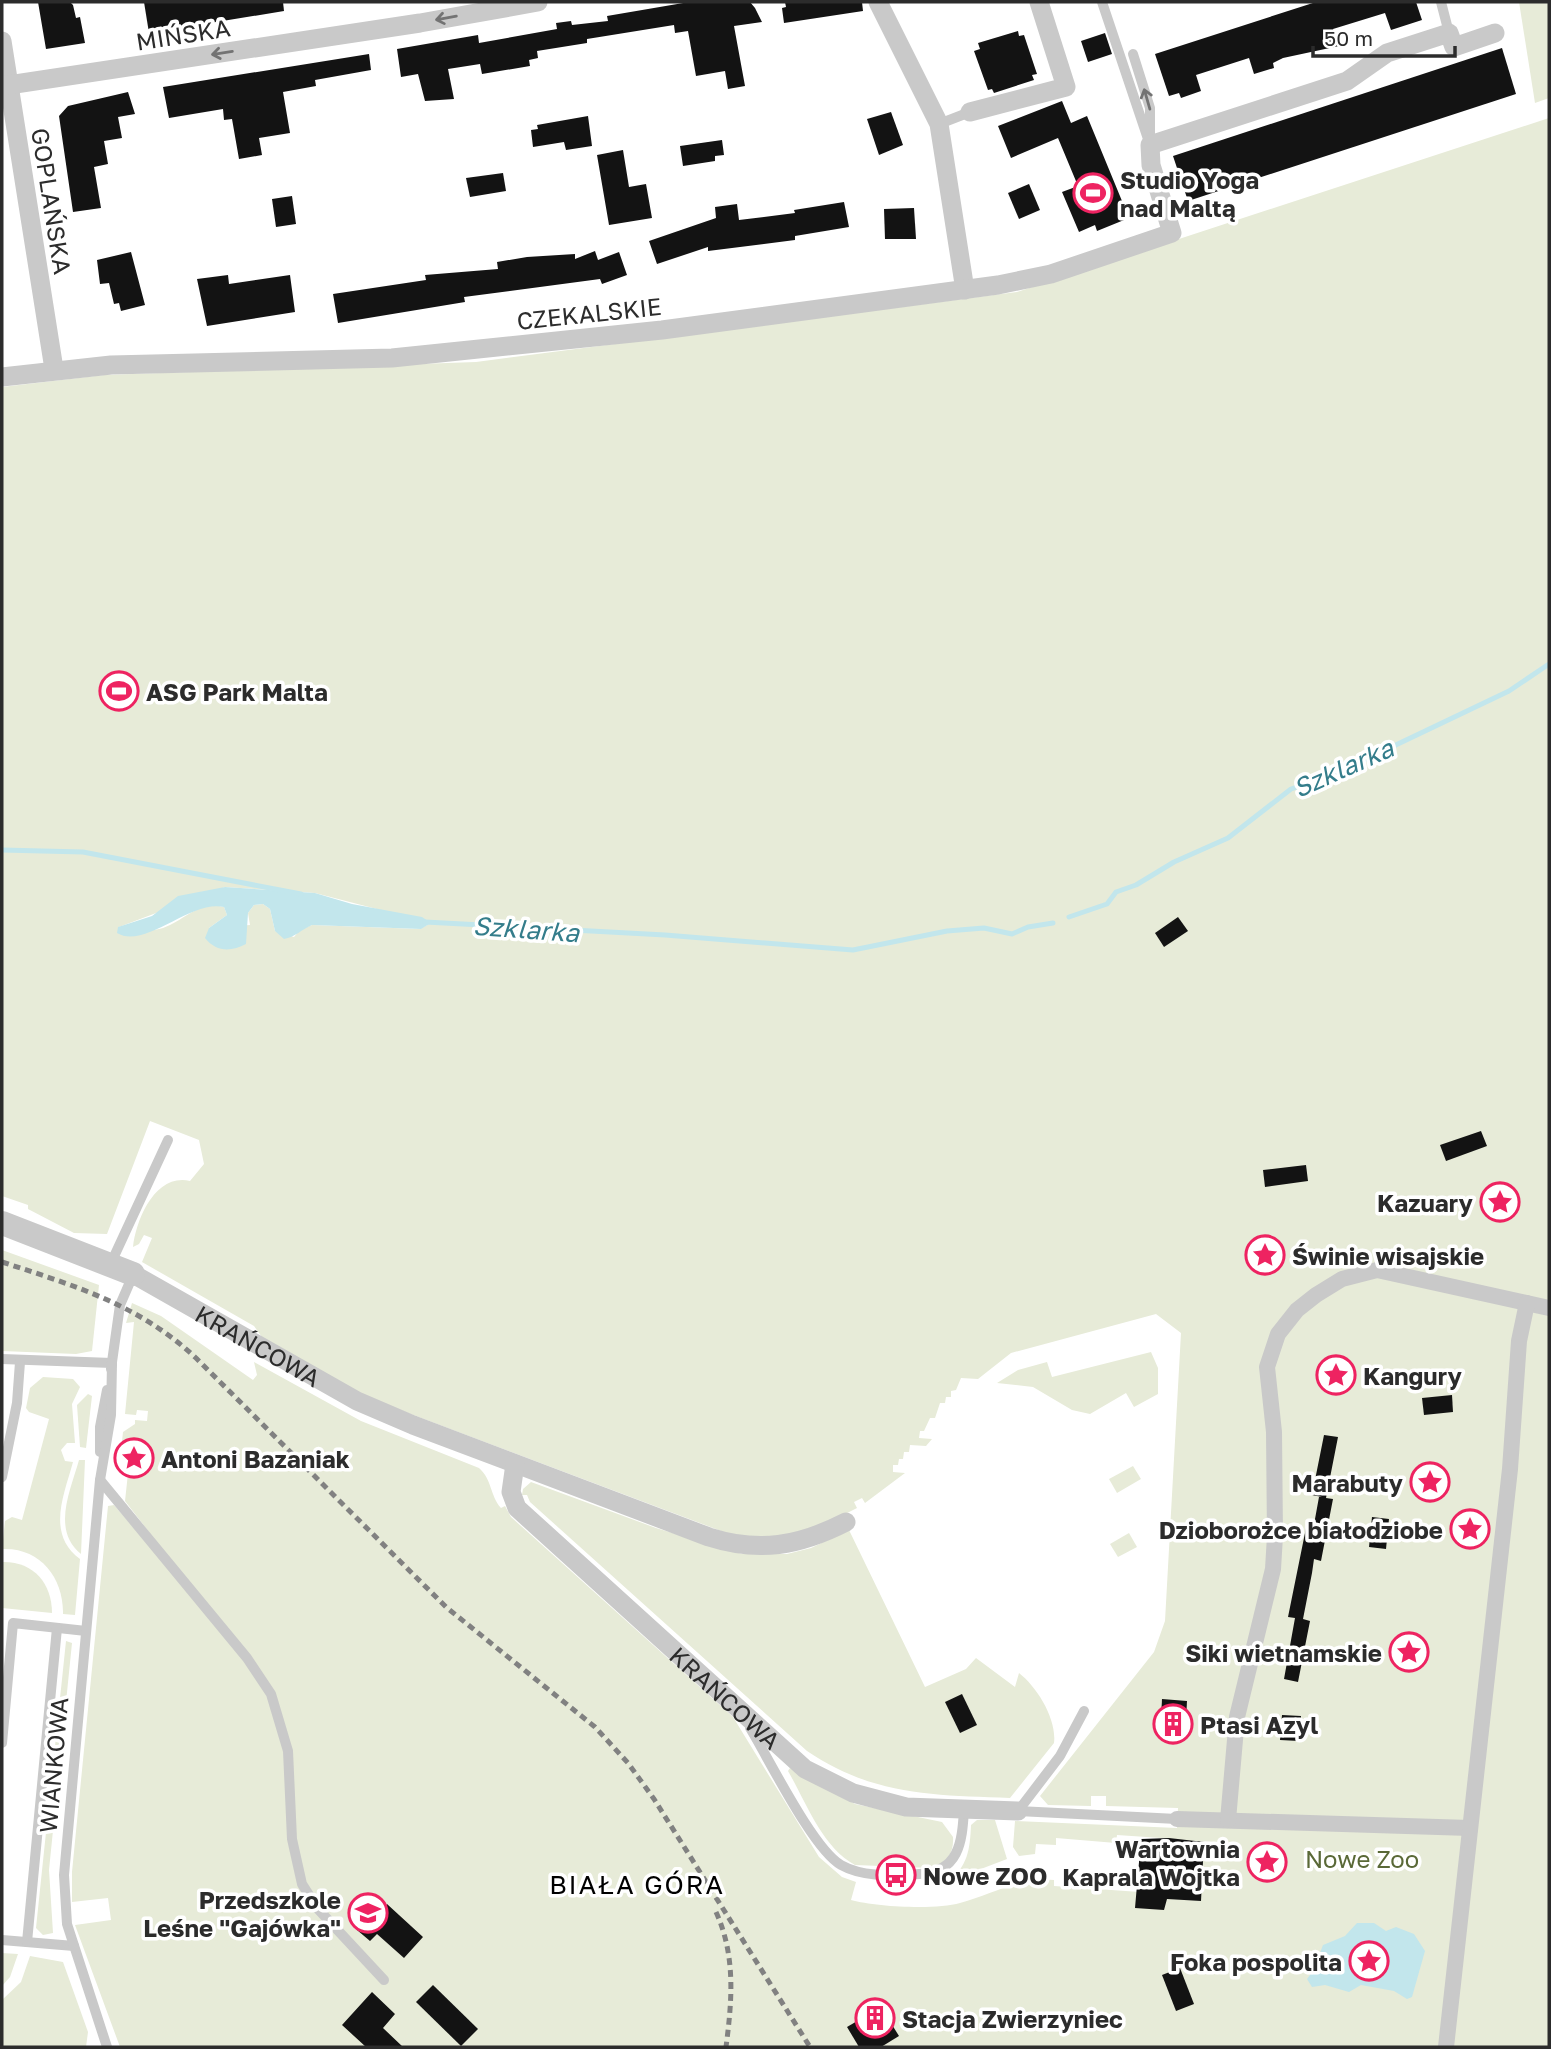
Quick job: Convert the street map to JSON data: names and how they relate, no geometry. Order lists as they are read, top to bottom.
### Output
{
  "streets": {
    "street": [
      "MIŃSKA",
      "GOPLAŃSKA",
      "CZEKALSKIE",
      "KRAŃCOWA"
    ],
    "lane": ["WIANKOWA"]
  },
  "crossings": [
    ["MIŃSKA", "GOPLAŃSKA"],
    ["GOPLAŃSKA", "CZEKALSKIE"],
    ["KRAŃCOWA", "WIANKOWA"]
  ],
  "one_way": ["MIŃSKA"],
  "districts": ["BIAŁA GÓRA"],
  "water": ["Szklarka"],
  "parks": ["Nowe Zoo"],
  "places": {
    "sports": ["Studio Yoga nad Maltą", "ASG Park Malta"],
    "place": [
      "Kazuary",
      "Świnie wisajskie",
      "Kangury",
      "Antoni Bazaniak",
      "Marabuty",
      "Dzioborożce białodziobe",
      "Siki wietnamskie",
      "Wartownia Kaprala Wojtka",
      "Foka pospolita"
    ],
    "building": ["Ptasi Azyl", "Stacja Zwierzyniec"],
    "bus stop": ["Nowe ZOO"],
    "school or university": ["Przedszkole Leśne \"Gajówka\""]
  },
  "scale_bar": "50 m"
}
